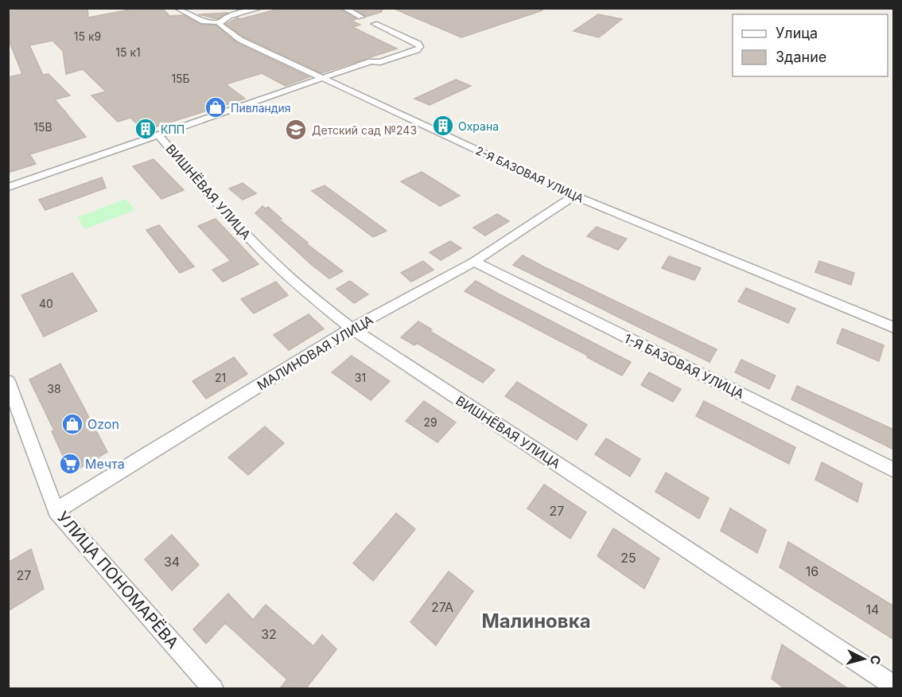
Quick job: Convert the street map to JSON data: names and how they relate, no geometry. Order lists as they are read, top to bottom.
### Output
{
  "streets": {
    "street": [
      "2-Я БАЗОВАЯ УЛИЦА",
      "ВИШНЁВАЯ УЛИЦА",
      "МАЛИНОВАЯ УЛИЦА",
      "1-Я БАЗОВАЯ УЛИЦА",
      "УЛИЦА ПОНОМАРЁВА"
    ]
  },
  "crossings": [
    ["2-Я БАЗОВАЯ УЛИЦА", "МАЛИНОВАЯ УЛИЦА"],
    ["ВИШНЁВАЯ УЛИЦА", "МАЛИНОВАЯ УЛИЦА"],
    ["МАЛИНОВАЯ УЛИЦА", "1-Я БАЗОВАЯ УЛИЦА"],
    ["МАЛИНОВАЯ УЛИЦА", "УЛИЦА ПОНОМАРЁВА"]
  ],
  "districts": ["Малиновка"],
  "places": {
    "shop": ["Пивландия", "Ozon"],
    "building": ["Охрана", "КПП"],
    "school or university": ["Детский сад №243"],
    "supermarket": ["Мечта"]
  },
  "house_numbers": [
    "15 к9",
    "15 к1",
    "15Б",
    "15В",
    "40",
    "21",
    "31",
    "38",
    "29",
    "27",
    "25",
    "34",
    "16",
    "27",
    "27А",
    "14",
    "32"
  ],
  "legend": ["Улица", "Здание"],
  "north": "right"
}
